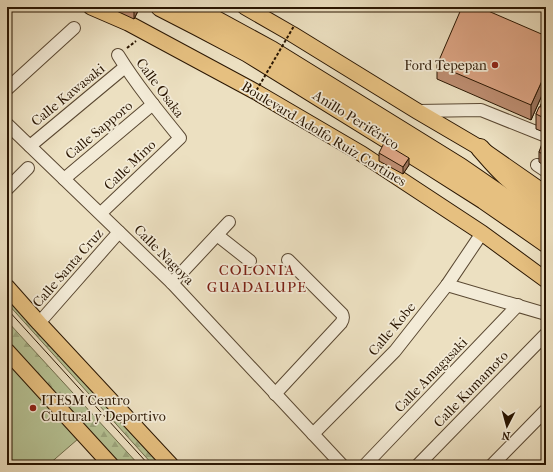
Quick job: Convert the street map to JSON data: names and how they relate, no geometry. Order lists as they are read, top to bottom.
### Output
{
  "streets": {
    "highway": ["Anillo Periférico"],
    "main road": ["Boulevard Adolfo Ruiz Cortines"],
    "street": [
      "Calle Osaka",
      "Calle Kawasaki",
      "Calle Sapporo",
      "Calle Mino",
      "Calle Nagoya",
      "Calle Santa Cruz",
      "Calle Kobe",
      "Calle Amagasaki",
      "Calle Kumamoto"
    ]
  },
  "crossings": [
    ["Calle Osaka", "Calle Kawasaki"],
    ["Calle Osaka", "Calle Sapporo"],
    ["Calle Osaka", "Calle Mino"],
    ["Calle Kawasaki", "Calle Nagoya"],
    ["Calle Sapporo", "Calle Nagoya"],
    ["Boulevard Adolfo Ruiz Cortines", "Calle Kobe"],
    ["Calle Mino", "Calle Nagoya"],
    ["Calle Nagoya", "Calle Santa Cruz"],
    ["Calle Nagoya", "Calle Kobe"]
  ],
  "districts": ["COLONIA GUADALUPE"],
  "places": ["Ford Tepepan", "ITESM Centro Cultural y Deportivo"],
  "north": "bottom"
}
